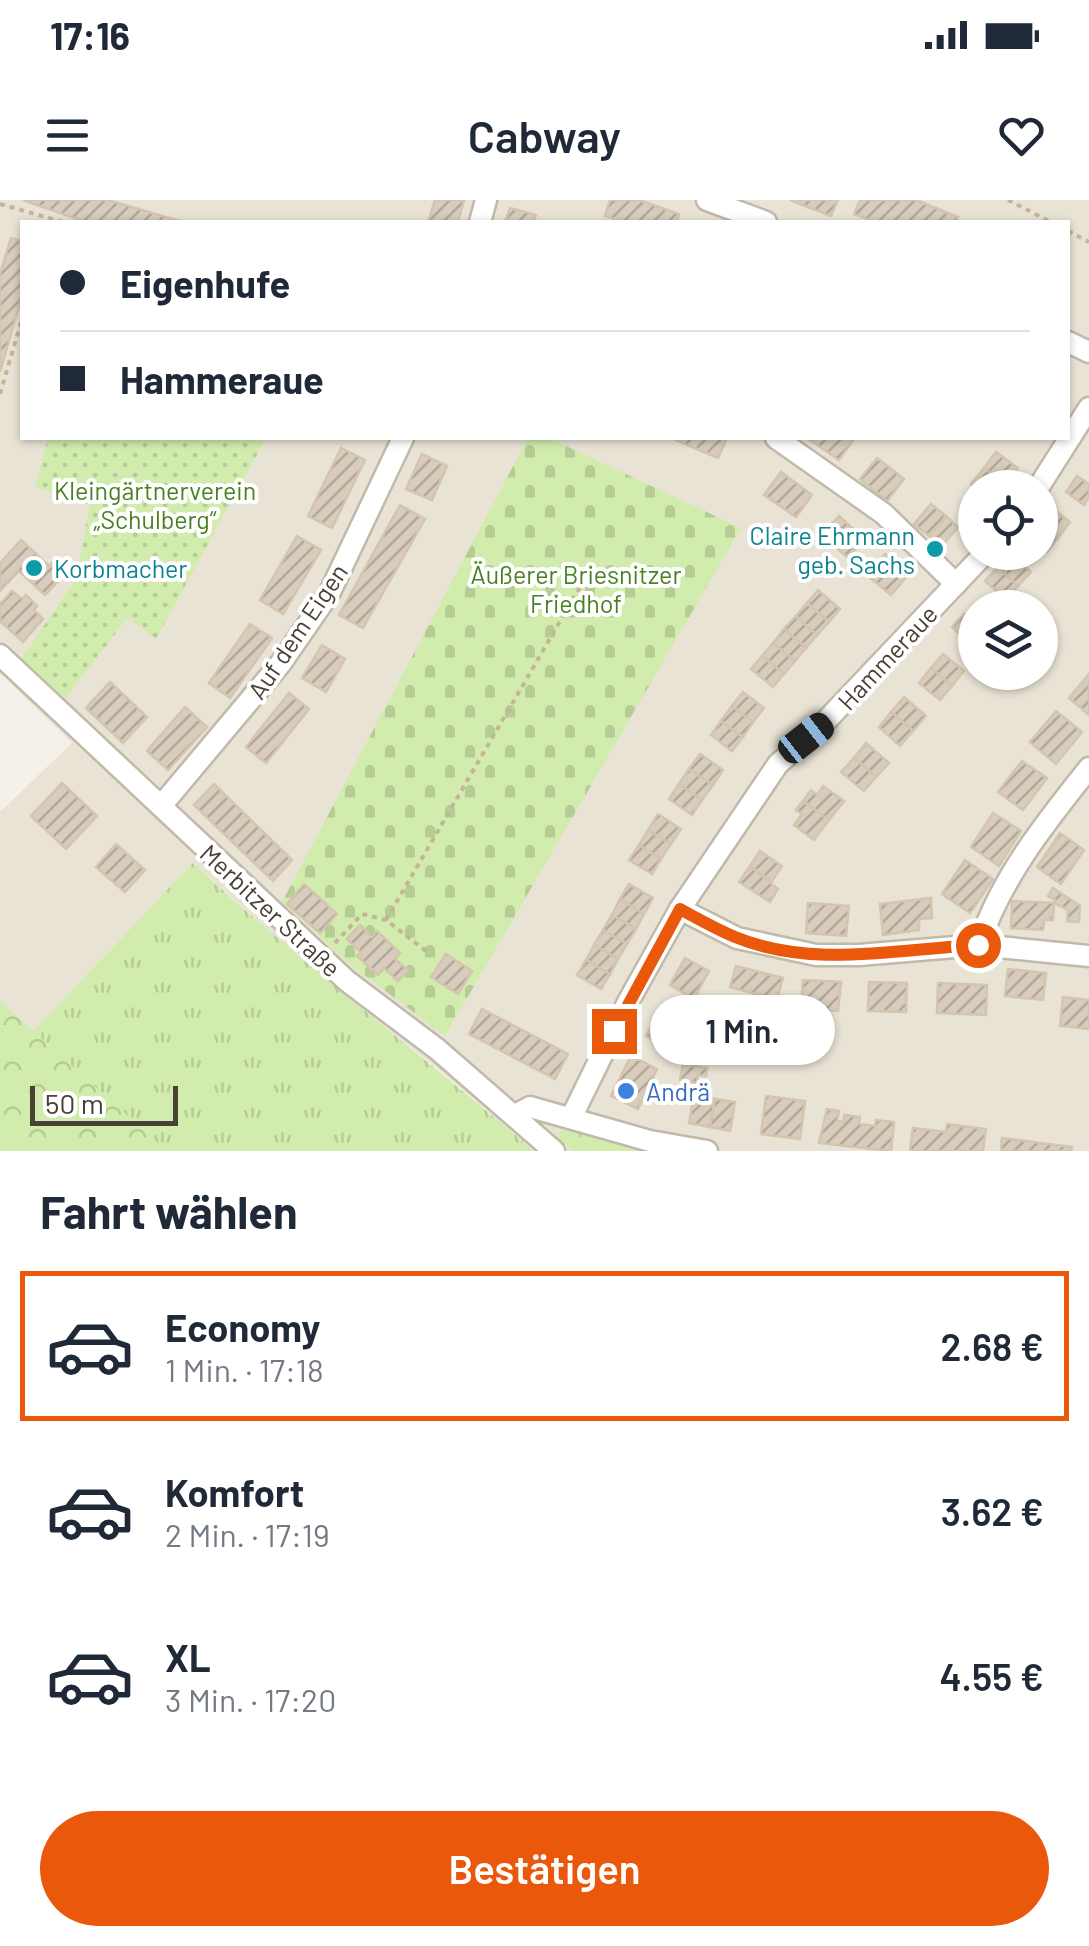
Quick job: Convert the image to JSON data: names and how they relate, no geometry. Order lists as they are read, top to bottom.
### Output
{
  "streets": {
    "street": ["Auf dem Eigen", "Hammeraue", "Merbitzer Straße"]
  },
  "crossings": [
    ["Auf dem Eigen", "Merbitzer Straße"]
  ],
  "parks": ["Kleingärtnerverein „Schulberg“", "Äußerer Briesnitzer Friedhof"],
  "places": ["Claire Ehrmann geb. Sachs", "Korbmacher", "Andrä"],
  "scale_bar": "50 m",
  "page": {
    "status": "17:16",
    "header": "Cabway",
    "banner": ["Eigenhufe", "Hammeraue"],
    "bubble": "1 Min.",
    "scale": "50 m",
    "heading": "Fahrt wählen",
    "list": [
      {
        "name": "Economy",
        "note": "1 Min. · 17:18",
        "value": "2.68 €"
      },
      {
        "name": "Komfort",
        "note": "2 Min. · 17:19",
        "value": "3.62 €"
      },
      {
        "name": "XL",
        "note": "3 Min. · 17:20",
        "value": "4.55 €"
      }
    ],
    "buttons": "Bestätigen"
  }
}
